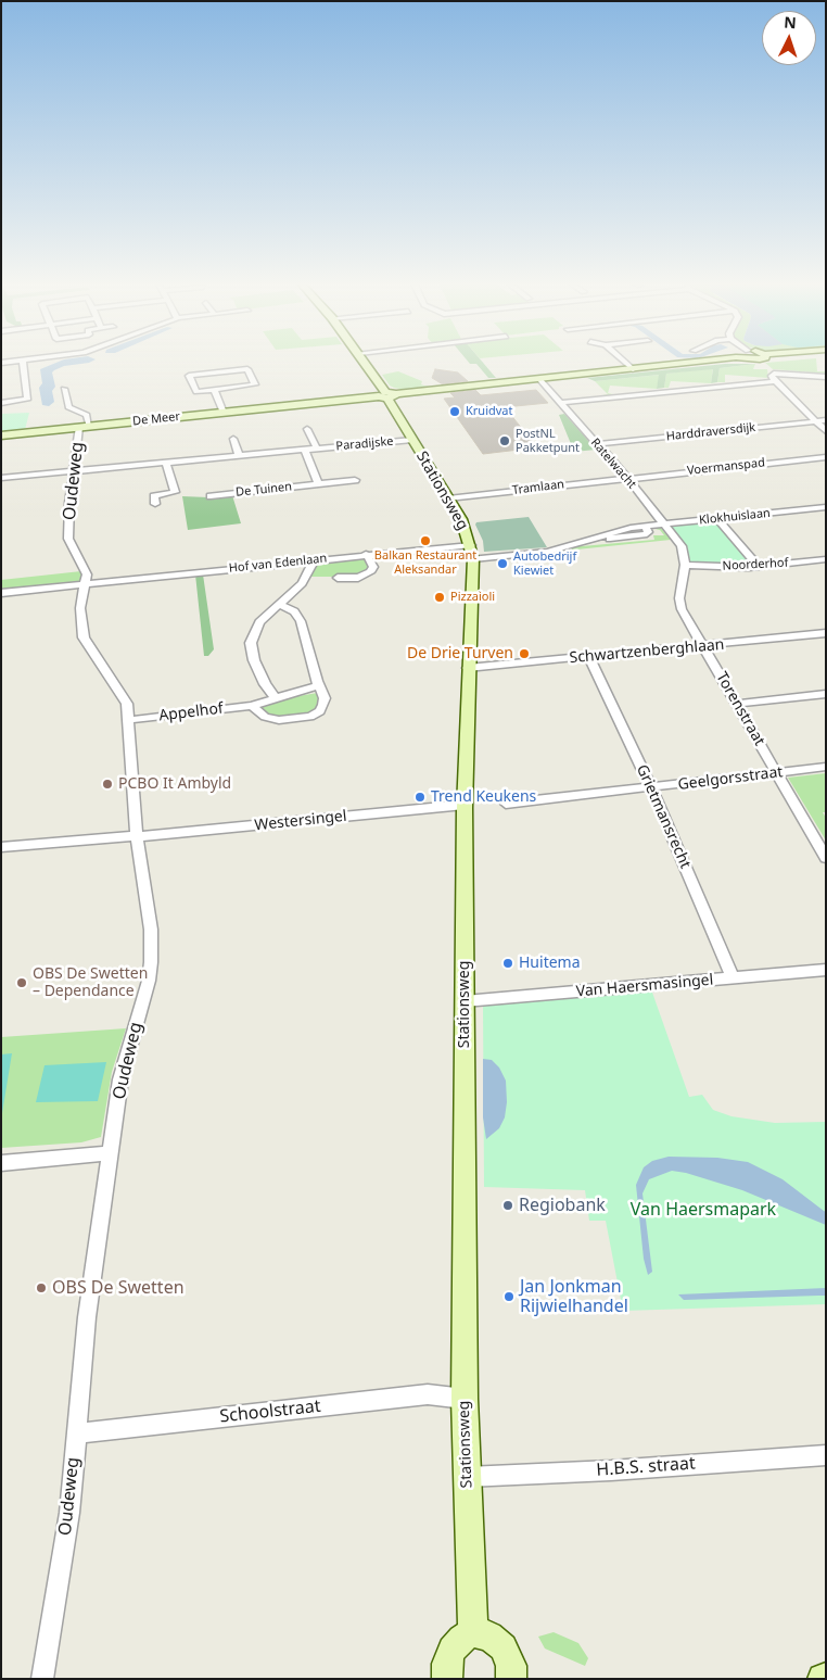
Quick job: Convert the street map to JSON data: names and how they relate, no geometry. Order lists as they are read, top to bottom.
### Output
{
  "streets": {
    "street": [
      "De Meer",
      "Harddraversdijk",
      "Paradijske",
      "Ratelwacht",
      "Voermanspad",
      "Oudeweg",
      "Tramlaan",
      "De Tuinen",
      "Stationsweg",
      "Klokhuislaan",
      "Hof van Edenlaan",
      "Noorderhof",
      "Schwartzenberghlaan",
      "Torenstraat",
      "Appelhof",
      "Geelgorsstraat",
      "Grietmansrecht",
      "Westersingel",
      "Van Haersmasingel",
      "Schoolstraat",
      "H.B.S. straat"
    ]
  },
  "crossings": [
    ["De Meer", "Ratelwacht"],
    ["De Meer", "Oudeweg"],
    ["De Meer", "Stationsweg"],
    ["Harddraversdijk", "Ratelwacht"],
    ["Paradijske", "Oudeweg"],
    ["Paradijske", "Stationsweg"],
    ["Ratelwacht", "Voermanspad"],
    ["Ratelwacht", "Tramlaan"],
    ["Ratelwacht", "Klokhuislaan"],
    ["Ratelwacht", "Noorderhof"],
    ["Ratelwacht", "Torenstraat"],
    ["Voermanspad", "Tramlaan"],
    ["Oudeweg", "Hof van Edenlaan"],
    ["Oudeweg", "Appelhof"],
    ["Oudeweg", "Westersingel"],
    ["Oudeweg", "Schoolstraat"],
    ["Tramlaan", "Stationsweg"],
    ["Stationsweg", "Klokhuislaan"],
    ["Stationsweg", "Hof van Edenlaan"],
    ["Stationsweg", "Schwartzenberghlaan"],
    ["Stationsweg", "Westersingel"],
    ["Stationsweg", "Van Haersmasingel"],
    ["Stationsweg", "Schoolstraat"],
    ["Stationsweg", "H.B.S. straat"],
    ["Klokhuislaan", "Hof van Edenlaan"],
    ["Noorderhof", "Torenstraat"],
    ["Schwartzenberghlaan", "Torenstraat"],
    ["Schwartzenberghlaan", "Grietmansrecht"],
    ["Torenstraat", "Geelgorsstraat"],
    ["Geelgorsstraat", "Grietmansrecht"],
    ["Grietmansrecht", "Van Haersmasingel"]
  ],
  "parks": ["Van Haersmapark"],
  "places": [
    "Kruidvat",
    "PostNL Pakketpunt",
    "Balkan Restaurant Aleksandar",
    "Autobedrijf Kiewiet",
    "Pizzaioli",
    "De Drie Turven",
    "PCBO It Ambyld",
    "Trend Keukens",
    "Huitema",
    "OBS De Swetten – Dependance",
    "Regiobank",
    "OBS De Swetten",
    "Jan Jonkman Rijwielhandel"
  ],
  "north": "top"
}
